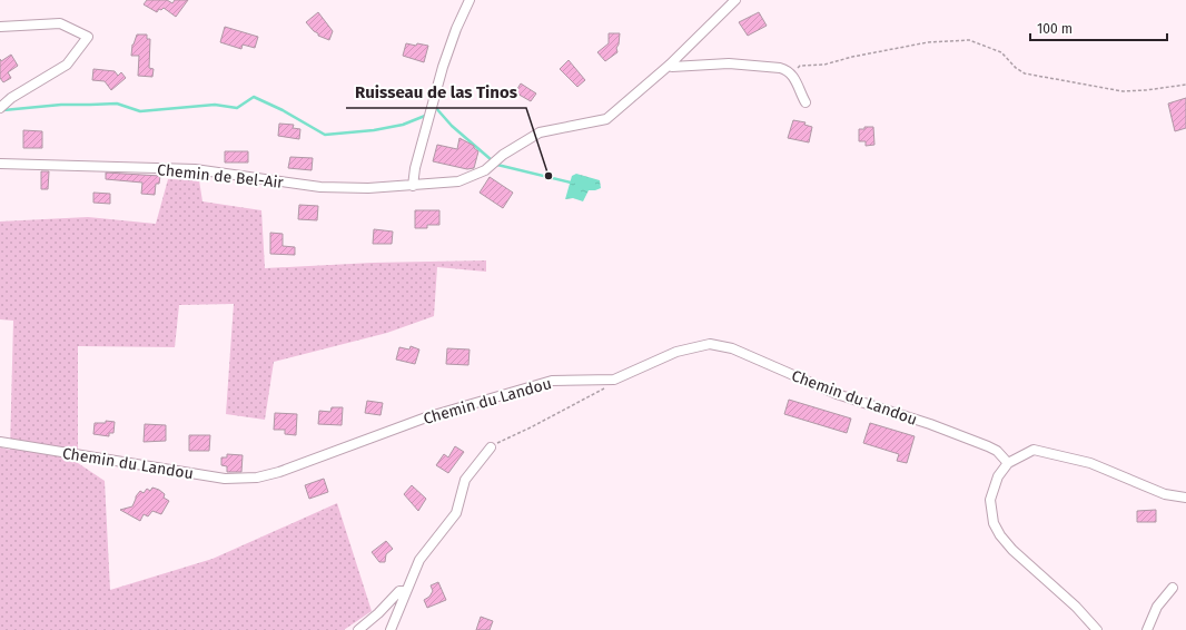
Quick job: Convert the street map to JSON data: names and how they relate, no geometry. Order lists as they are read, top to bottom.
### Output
{
  "streets": {
    "street": ["Chemin de Bel-Air", "Chemin du Landou"]
  },
  "places": ["Ruisseau de las Tinos"],
  "scale_bar": "100 m"
}
